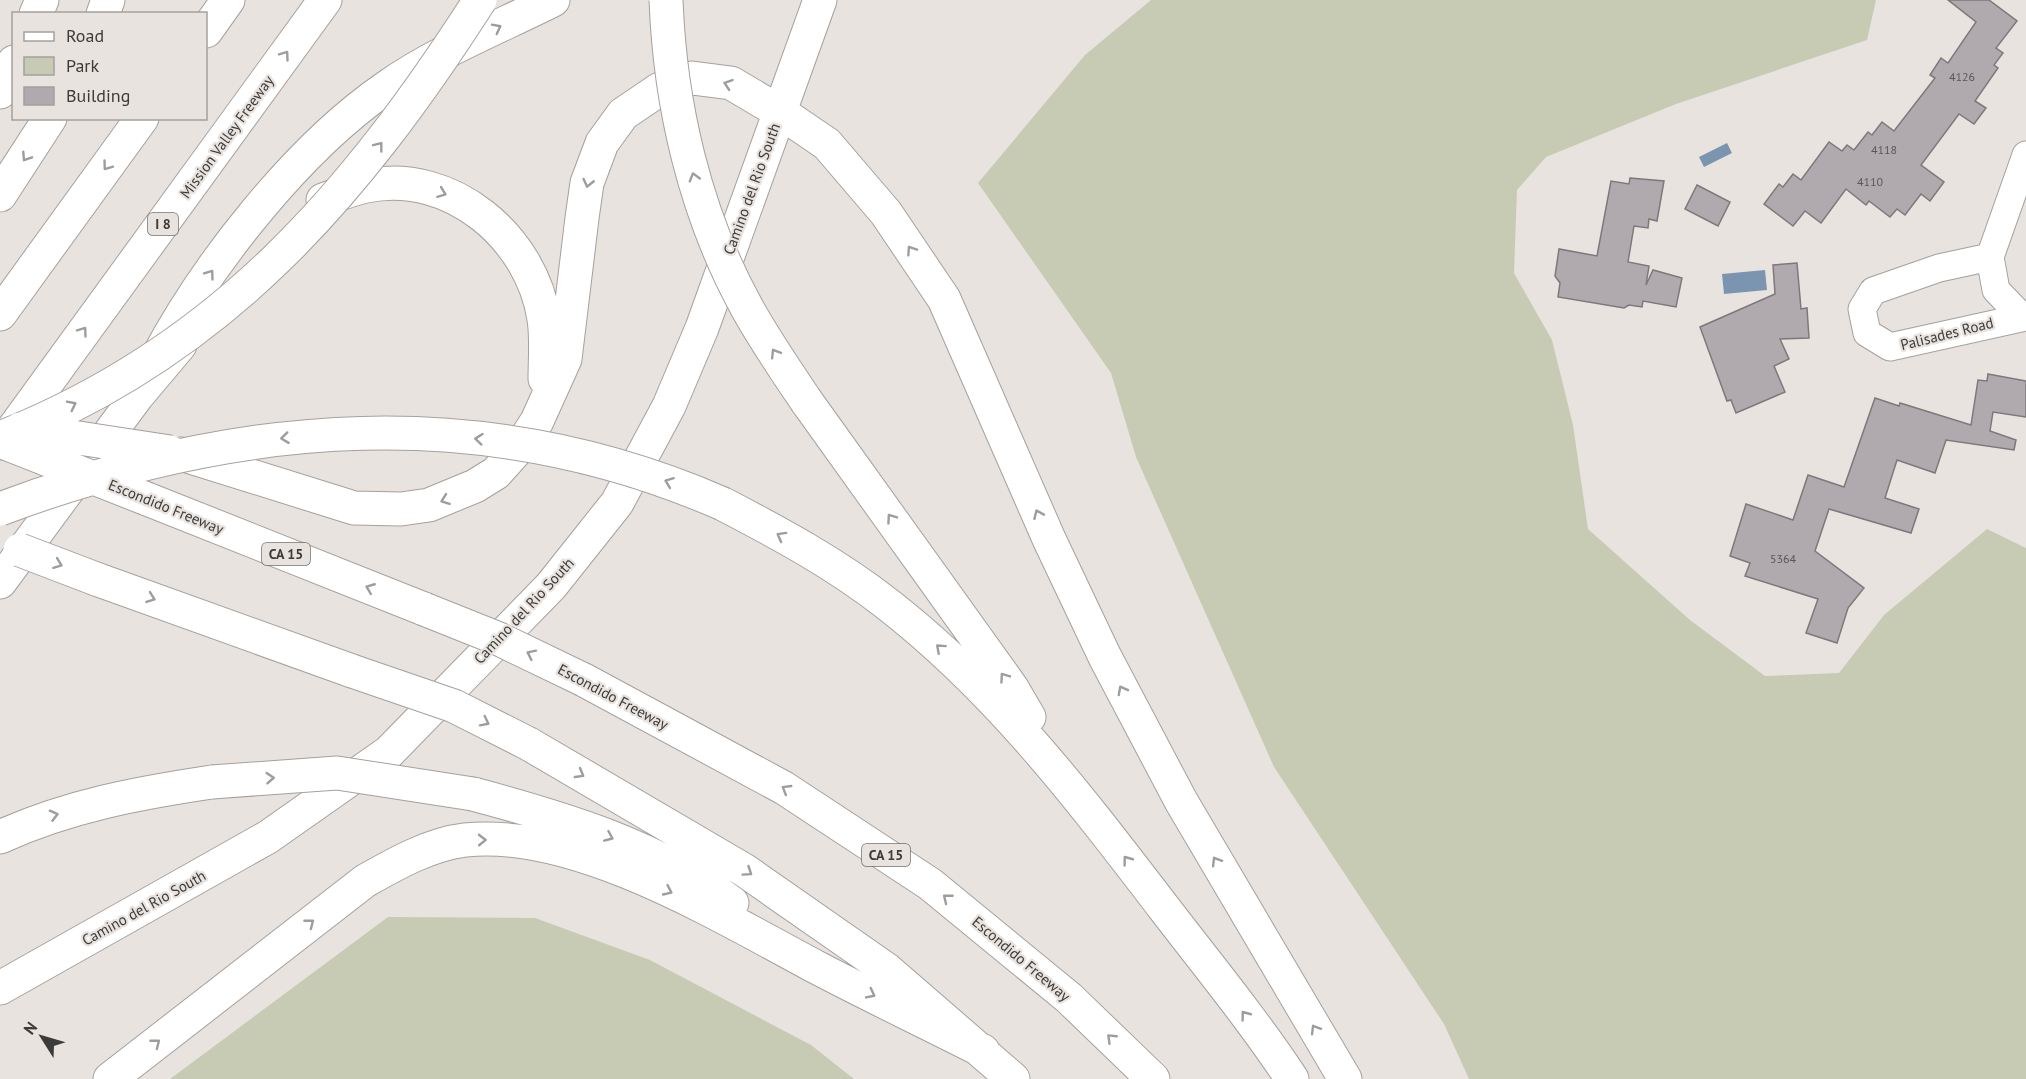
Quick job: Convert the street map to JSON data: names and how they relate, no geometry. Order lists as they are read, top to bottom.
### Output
{
  "streets": {
    "main road": [
      "Mission Valley Freeway",
      "Camino del Rio South",
      "I 8",
      "Escondido Freeway",
      "CA 15"
    ],
    "street": ["Palisades Road"]
  },
  "crossings": [
    ["Camino del Rio South", "Escondido Freeway"]
  ],
  "house_numbers": [
    "4126",
    "4118",
    "4110",
    "5364"
  ],
  "legend": ["Road", "Park", "Building"],
  "north": "top left"
}
